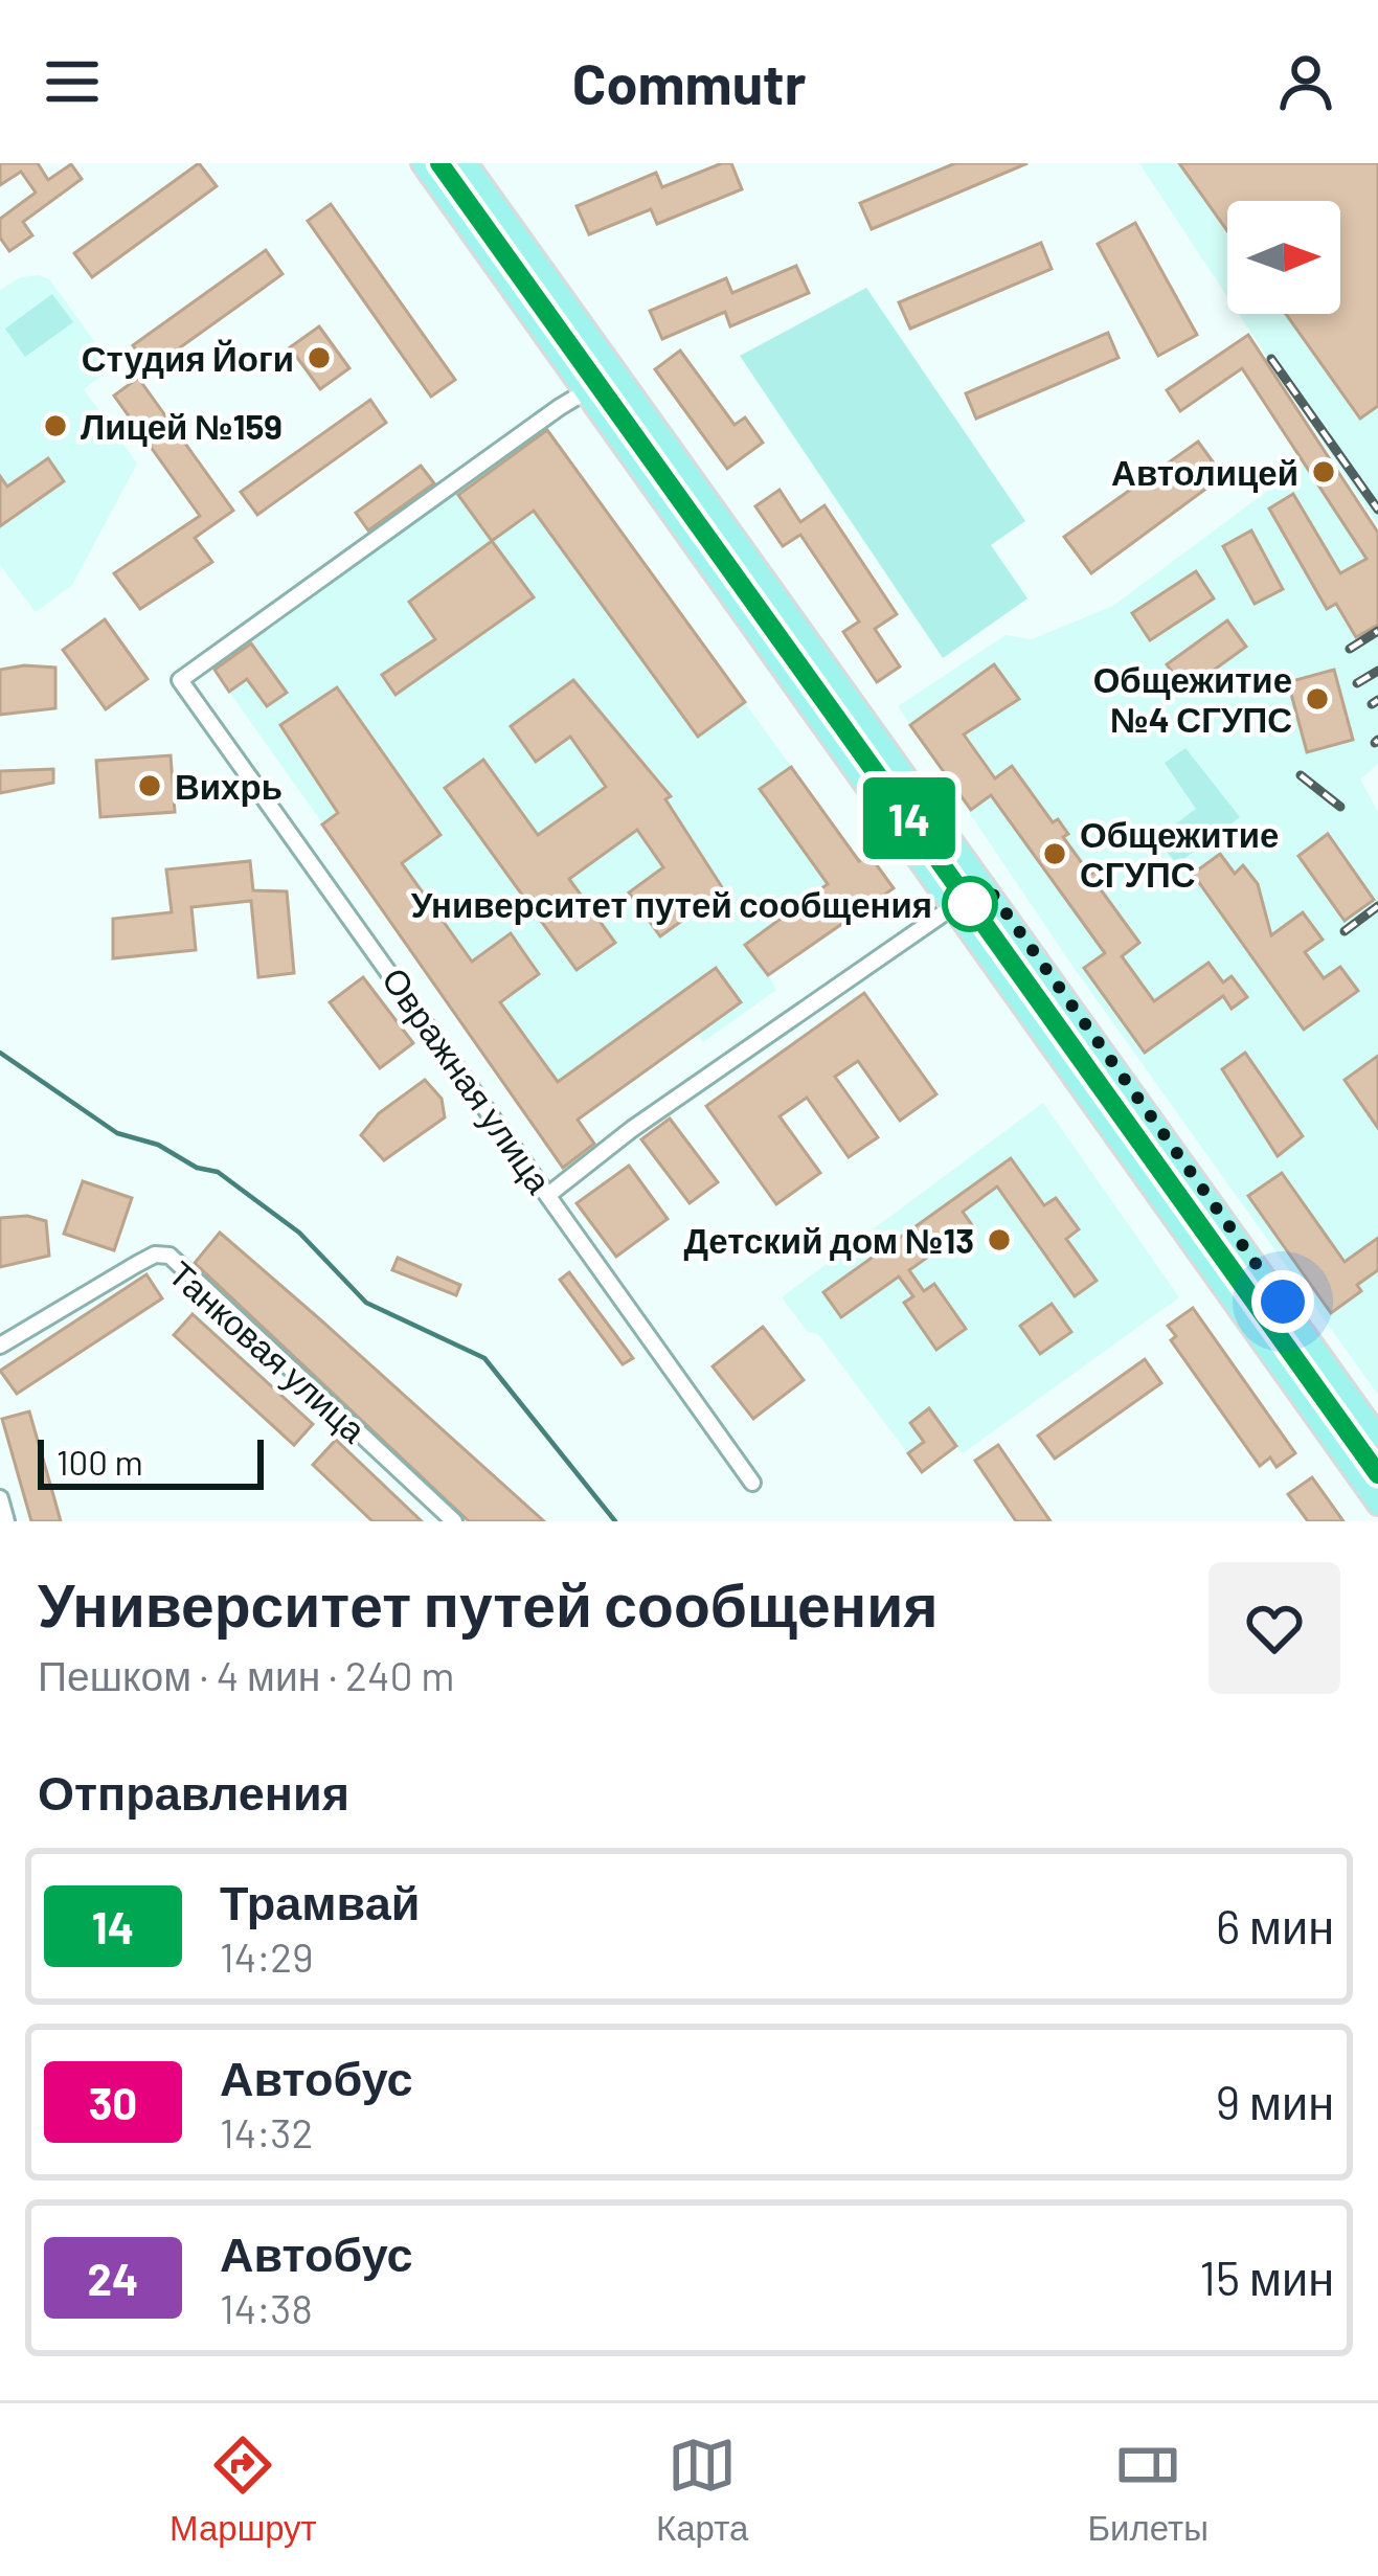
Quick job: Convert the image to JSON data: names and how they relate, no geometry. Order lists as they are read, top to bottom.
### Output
{
  "streets": {
    "street": ["Овражная улица", "Танковая улица"]
  },
  "places": [
    "Студия Йоги",
    "Лицей №159",
    "Автолицей",
    "Общежитие №4 СГУПС",
    "Вихрь",
    "Общежитие СГУПС",
    "Университет путей сообщения",
    "Детский дом №13"
  ],
  "lines": ["tram line 14"],
  "scale_bar": "100 m",
  "north": "right",
  "page": {
    "header": "Commutr",
    "on_map": "14",
    "scale": "100 m",
    "heading": [
      ["Университет путей сообщения", "Пешком · 4 мин · 240 m"],
      "Отправления"
    ],
    "list": [
      {
        "mark": "14",
        "name": "Трамвай",
        "note": "14:29",
        "value": "6 мин"
      },
      {
        "mark": "30",
        "name": "Автобус",
        "note": "14:32",
        "value": "9 мин"
      },
      {
        "mark": "24",
        "name": "Автобус",
        "note": "14:38",
        "value": "15 мин"
      }
    ],
    "tabs": ["Маршрут", "Карта", "Билеты"]
  }
}
